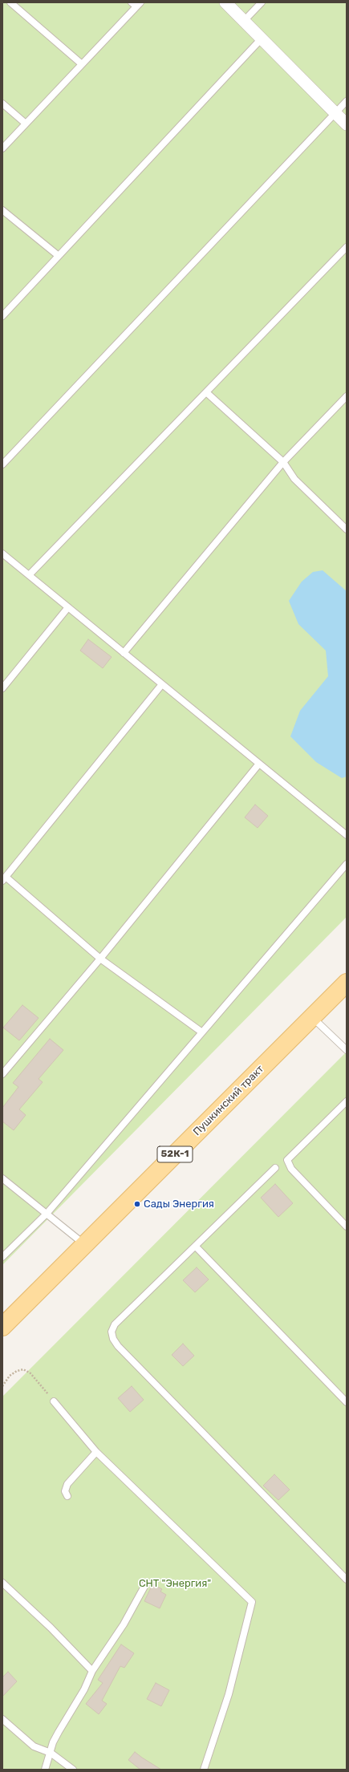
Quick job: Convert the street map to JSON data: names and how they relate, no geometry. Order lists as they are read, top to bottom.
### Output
{
  "streets": {
    "main road": ["Пушкинский тракт", "52К-1"]
  },
  "parks": ["СНТ \"Энергия\""],
  "places": ["Сады Энергия"]
}
